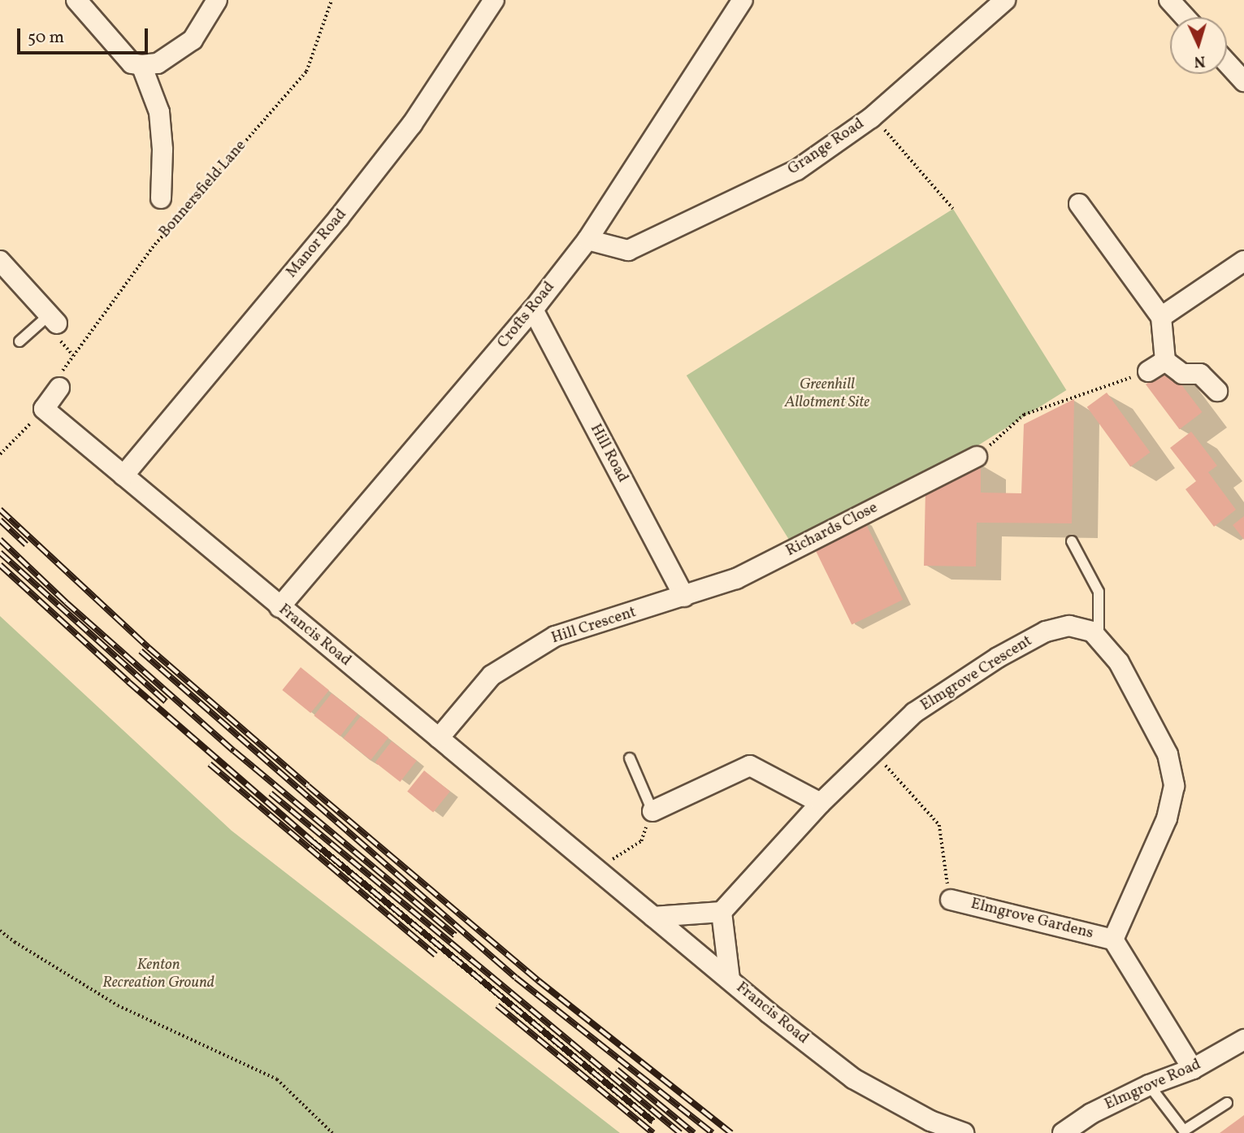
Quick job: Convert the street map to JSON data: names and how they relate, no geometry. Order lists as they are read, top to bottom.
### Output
{
  "streets": {
    "street": [
      "Grange Road",
      "Manor Road",
      "Crofts Road",
      "Hill Road",
      "Richards Close",
      "Hill Crescent",
      "Francis Road",
      "Elmgrove Crescent",
      "Elmgrove Gardens",
      "Elmgrove Road"
    ],
    "path": ["Bonnersfield Lane"]
  },
  "crossings": [
    ["Grange Road", "Crofts Road"],
    ["Manor Road", "Francis Road"],
    ["Crofts Road", "Hill Road"],
    ["Crofts Road", "Francis Road"],
    ["Hill Road", "Richards Close"],
    ["Hill Road", "Hill Crescent"],
    ["Richards Close", "Hill Crescent"],
    ["Hill Crescent", "Francis Road"],
    ["Elmgrove Crescent", "Elmgrove Gardens"]
  ],
  "parks": ["Greenhill Allotment Site", "Kenton Recreation Ground"],
  "scale_bar": "50 m",
  "north": "bottom"
}
